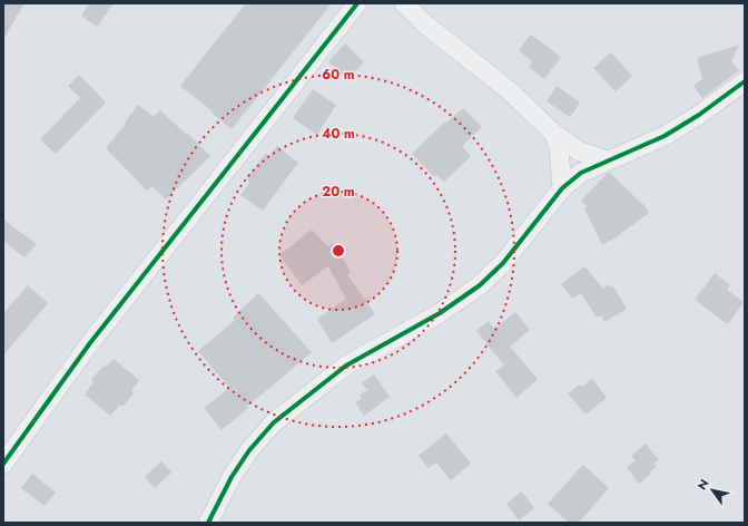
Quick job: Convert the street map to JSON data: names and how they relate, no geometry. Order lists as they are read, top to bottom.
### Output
{
  "north": "top left",
  "rings": ["60 m", "40 m", "20 m"]
}
